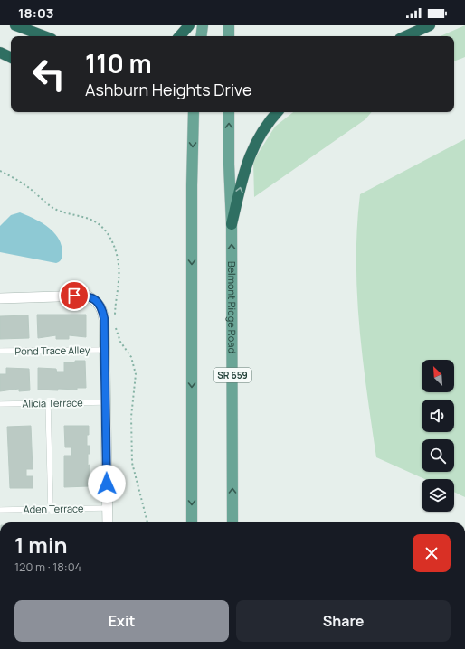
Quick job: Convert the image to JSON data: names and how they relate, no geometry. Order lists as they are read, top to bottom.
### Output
{
  "streets": {
    "main road": ["Belmont Ridge Road", "SR 659"],
    "lane": ["Pond Trace Alley", "Alicia Terrace", "Aden Terrace"]
  },
  "north": "top left",
  "page": {
    "status": "18:03",
    "turn": ["110 m", "Ashburn Heights Drive"],
    "heading": ["1 min", "120 m · 18:04"],
    "buttons": ["Exit", "Share"]
  }
}
